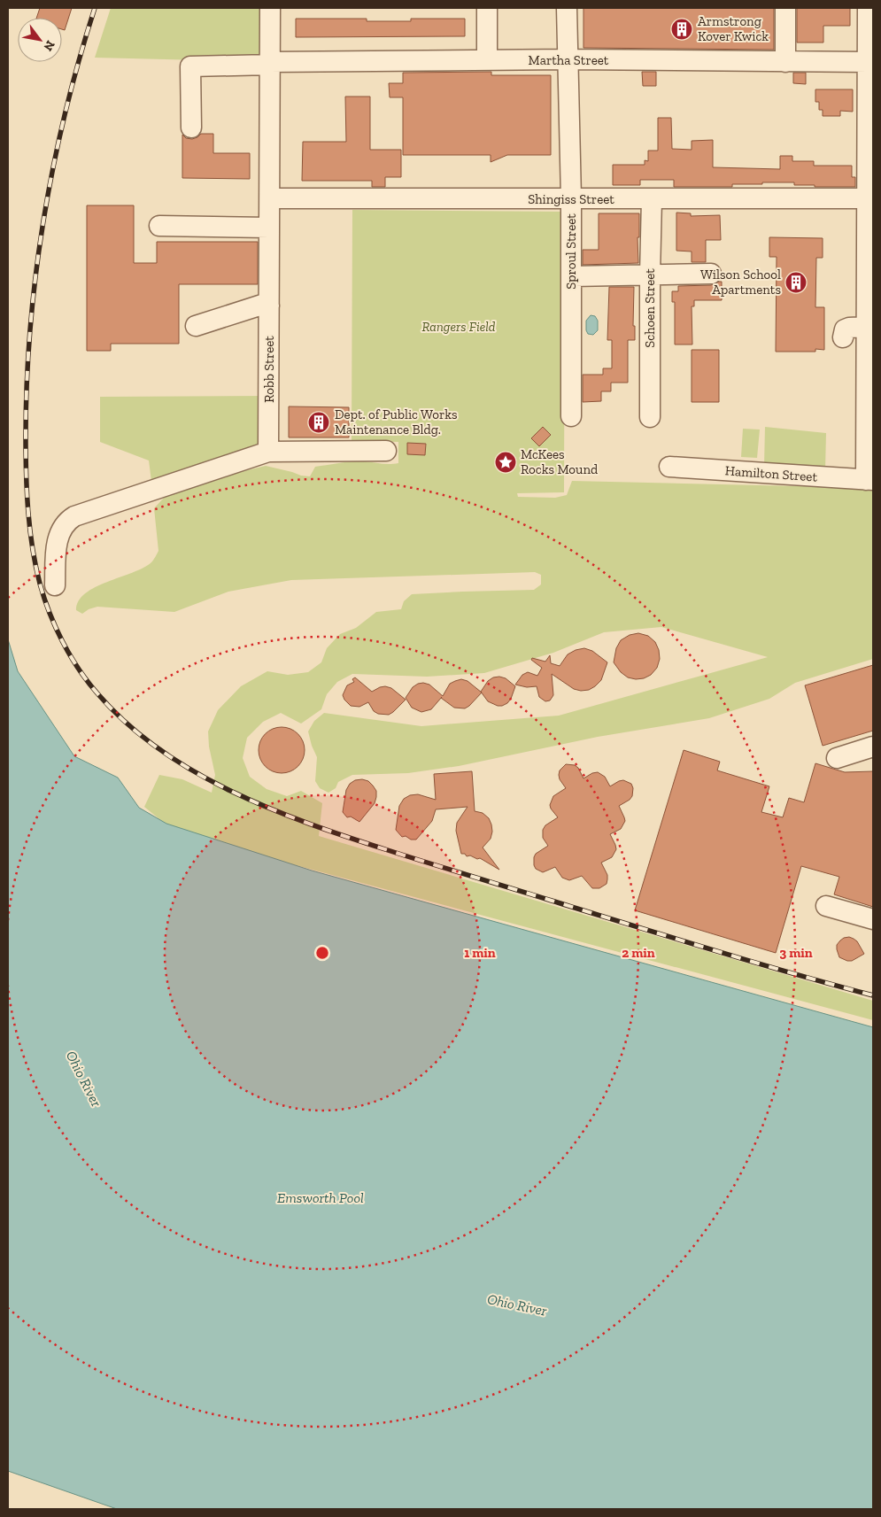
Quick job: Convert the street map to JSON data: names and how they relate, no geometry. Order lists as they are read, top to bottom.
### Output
{
  "streets": {
    "street": [
      "Martha Street",
      "Shingiss Street",
      "Sproul Street",
      "Schoen Street",
      "Robb Street",
      "Hamilton Street"
    ]
  },
  "crossings": [
    ["Martha Street", "Sproul Street"],
    ["Martha Street", "Robb Street"],
    ["Shingiss Street", "Sproul Street"],
    ["Shingiss Street", "Schoen Street"],
    ["Shingiss Street", "Robb Street"]
  ],
  "water": ["Ohio River", "Emsworth Pool"],
  "parks": ["Rangers Field"],
  "places": {
    "building": ["Armstrong Kover Kwick", "Wilson School Apartments", "Dept. of Public Works Maintenance Bldg."],
    "place": ["McKees Rocks Mound"]
  },
  "north": "bottom right",
  "rings": ["1 min", "2 min", "3 min"]
}
